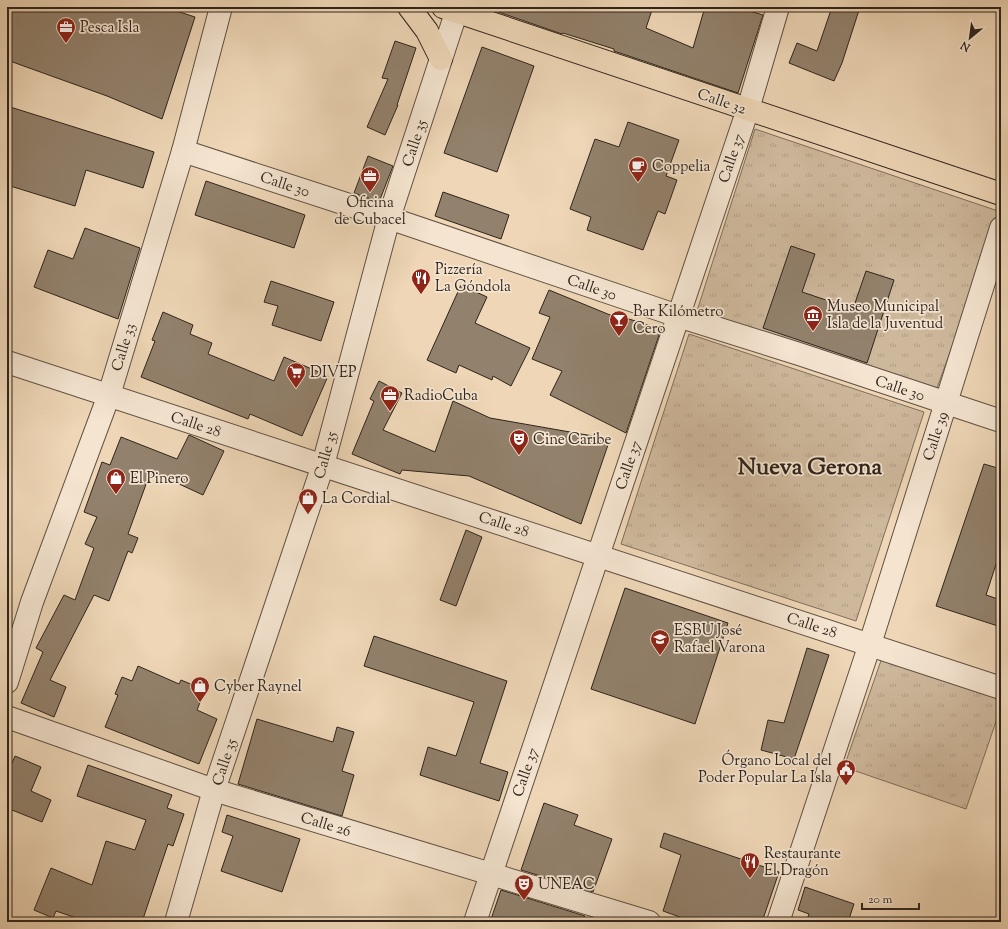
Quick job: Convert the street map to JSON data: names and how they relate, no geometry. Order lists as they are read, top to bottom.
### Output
{
  "streets": {
    "main road": ["Calle 32"],
    "street": [
      "Calle 35",
      "Calle 37",
      "Calle 30",
      "Calle 33",
      "Calle 28",
      "Calle 39",
      "Calle 26"
    ]
  },
  "crossings": [
    ["Calle 32", "Calle 35"],
    ["Calle 32", "Calle 37"],
    ["Calle 35", "Calle 30"],
    ["Calle 35", "Calle 28"],
    ["Calle 35", "Calle 26"],
    ["Calle 37", "Calle 30"],
    ["Calle 37", "Calle 28"],
    ["Calle 37", "Calle 26"],
    ["Calle 30", "Calle 33"],
    ["Calle 30", "Calle 39"],
    ["Calle 33", "Calle 28"],
    ["Calle 28", "Calle 39"]
  ],
  "districts": ["Nueva Gerona"],
  "places": {
    "office": ["Pesca Isla", "Oficina de Cubacel", "RadioCuba"],
    "cafe": ["Coppelia"],
    "restaurant": ["Pizzería La Góndola", "Restaurante El Dragón"],
    "museum": ["Museo Municipal Isla de la Juventud"],
    "bar": ["Bar Kilómetro Cero"],
    "supermarket": ["DIVEP"],
    "theatre": ["Cine Caribe", "UNEAC"],
    "shop": ["El Pinero", "La Cordial", "Cyber Raynel"],
    "school or university": ["ESBU José Rafael Varona"],
    "public building": ["Órgano Local del Poder Popular La Isla"]
  },
  "scale_bar": "20 m",
  "north": "bottom left"
}
